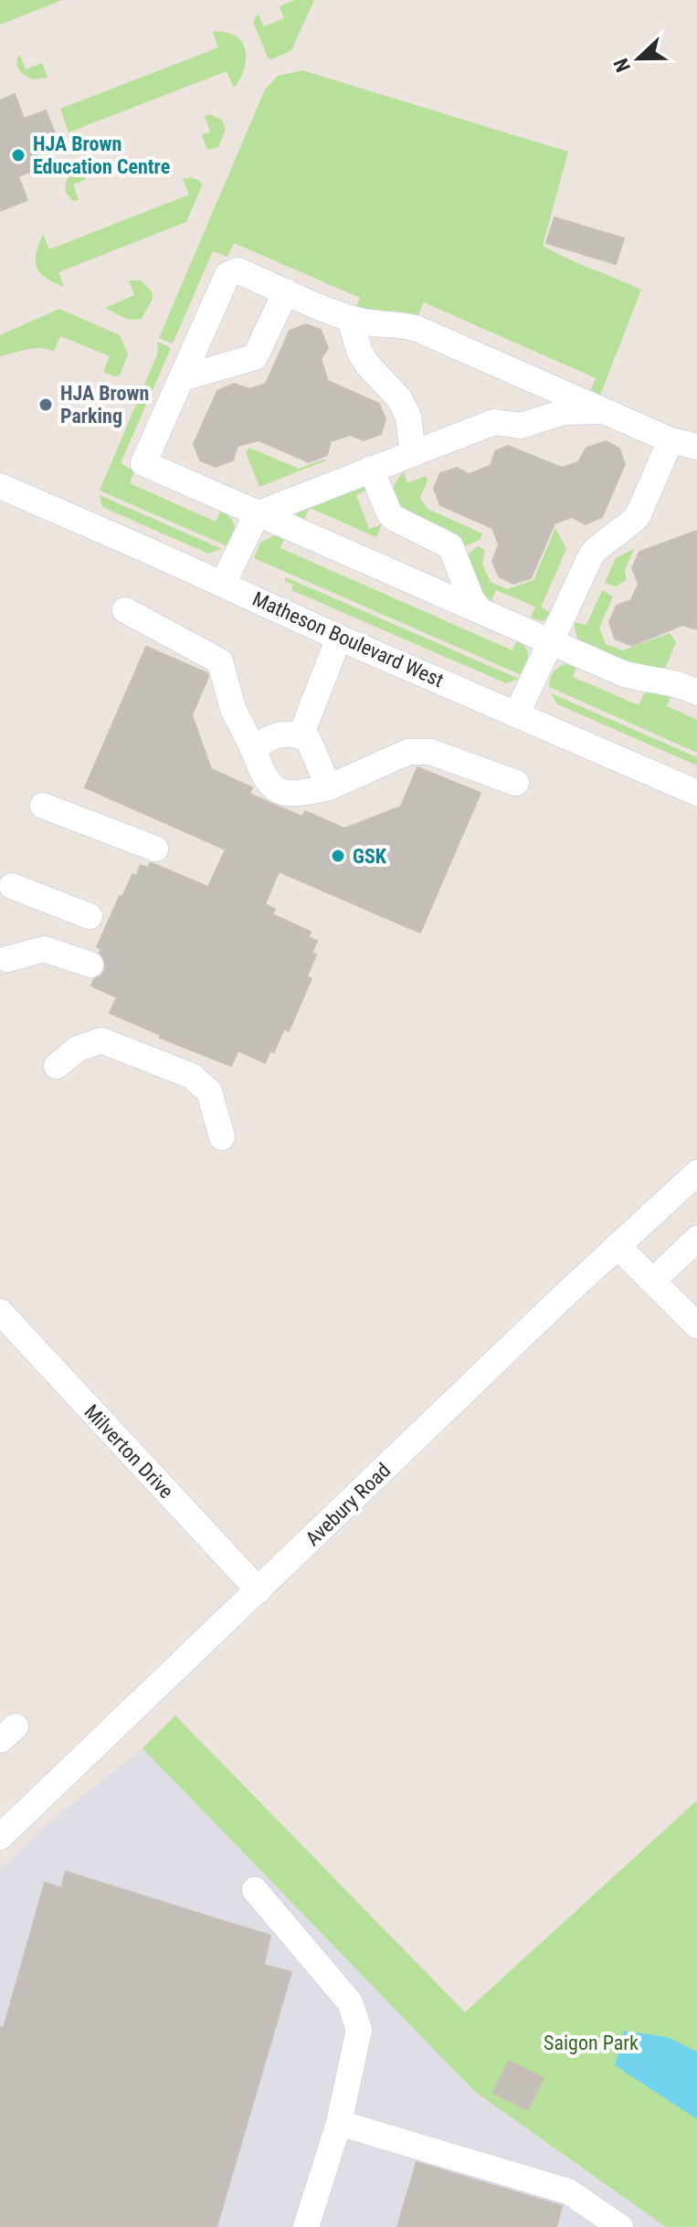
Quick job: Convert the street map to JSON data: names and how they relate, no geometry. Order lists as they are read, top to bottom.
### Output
{
  "streets": {
    "street": ["Matheson Boulevard West", "Milverton Drive", "Avebury Road"]
  },
  "crossings": [
    ["Milverton Drive", "Avebury Road"]
  ],
  "parks": ["Saigon Park"],
  "places": ["HJA Brown Education Centre", "HJA Brown Parking", "GSK"],
  "north": "left"
}
